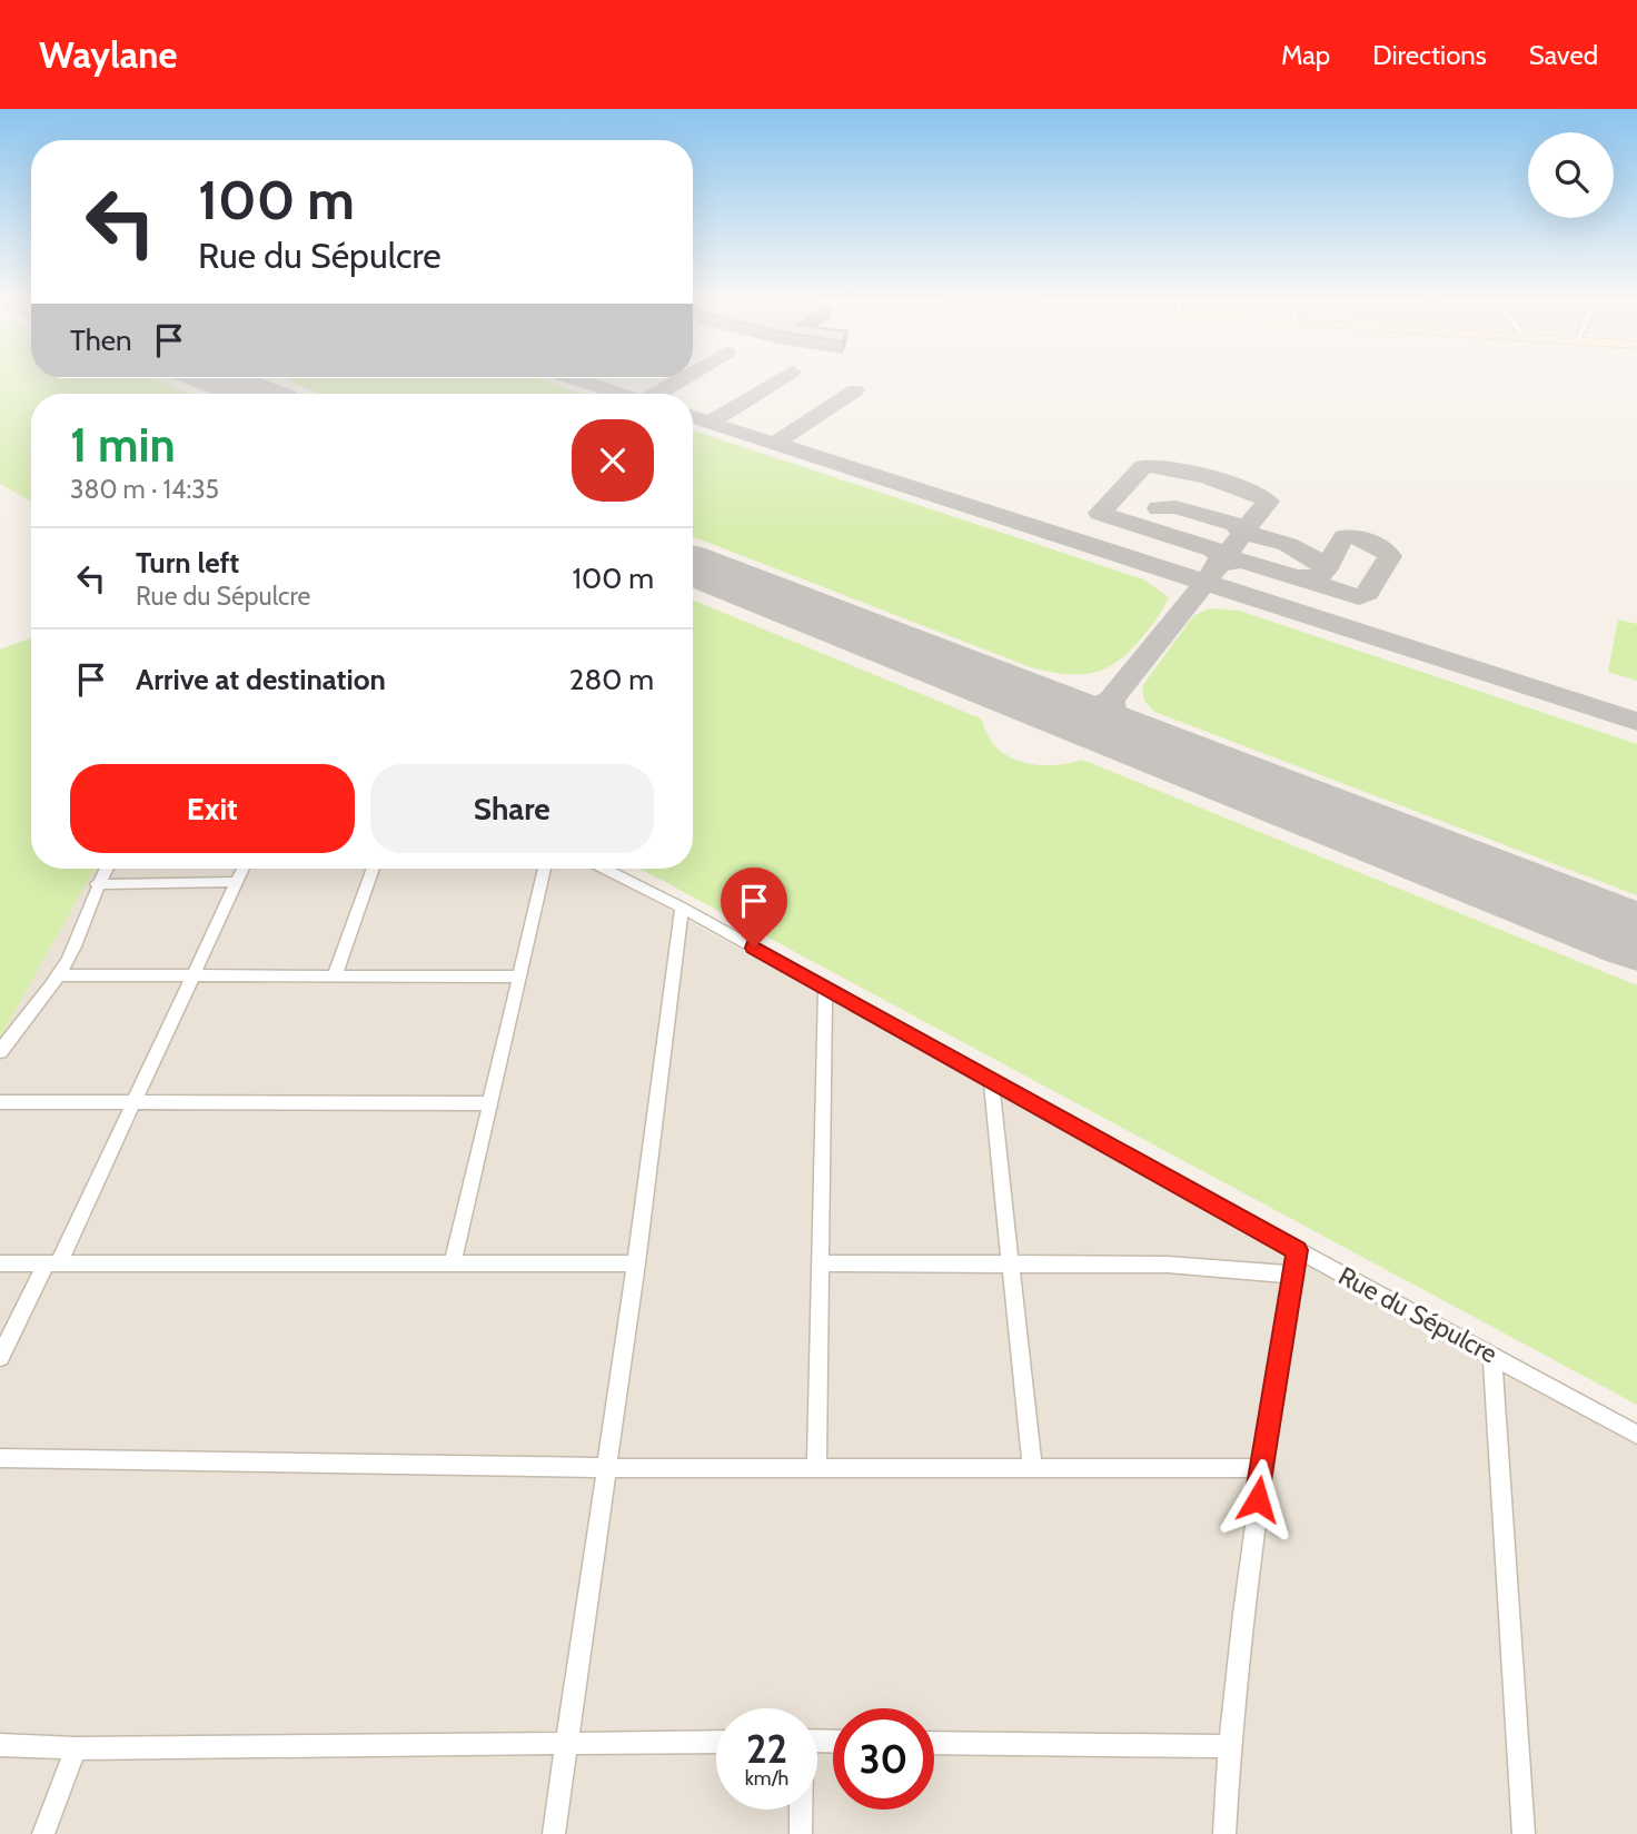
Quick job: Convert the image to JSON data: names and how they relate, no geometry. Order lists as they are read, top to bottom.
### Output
{
  "streets": {
    "street": ["Rue du Sépulcre"]
  },
  "page": {
    "header": "Waylane",
    "nav": ["Map", "Directions", "Saved"],
    "turn": ["100 m", "Rue du Sépulcre"],
    "then": "Then",
    "heading": ["1 min", "380 m · 14:35"],
    "list": [
      {
        "name": "Turn left",
        "note": "Rue du Sépulcre",
        "value": "100 m"
      },
      {
        "name": "Arrive at destination",
        "value": "280 m"
      }
    ],
    "buttons": ["Exit", "Share"],
    "speed": "22 km/h",
    "limit": "30"
  }
}
